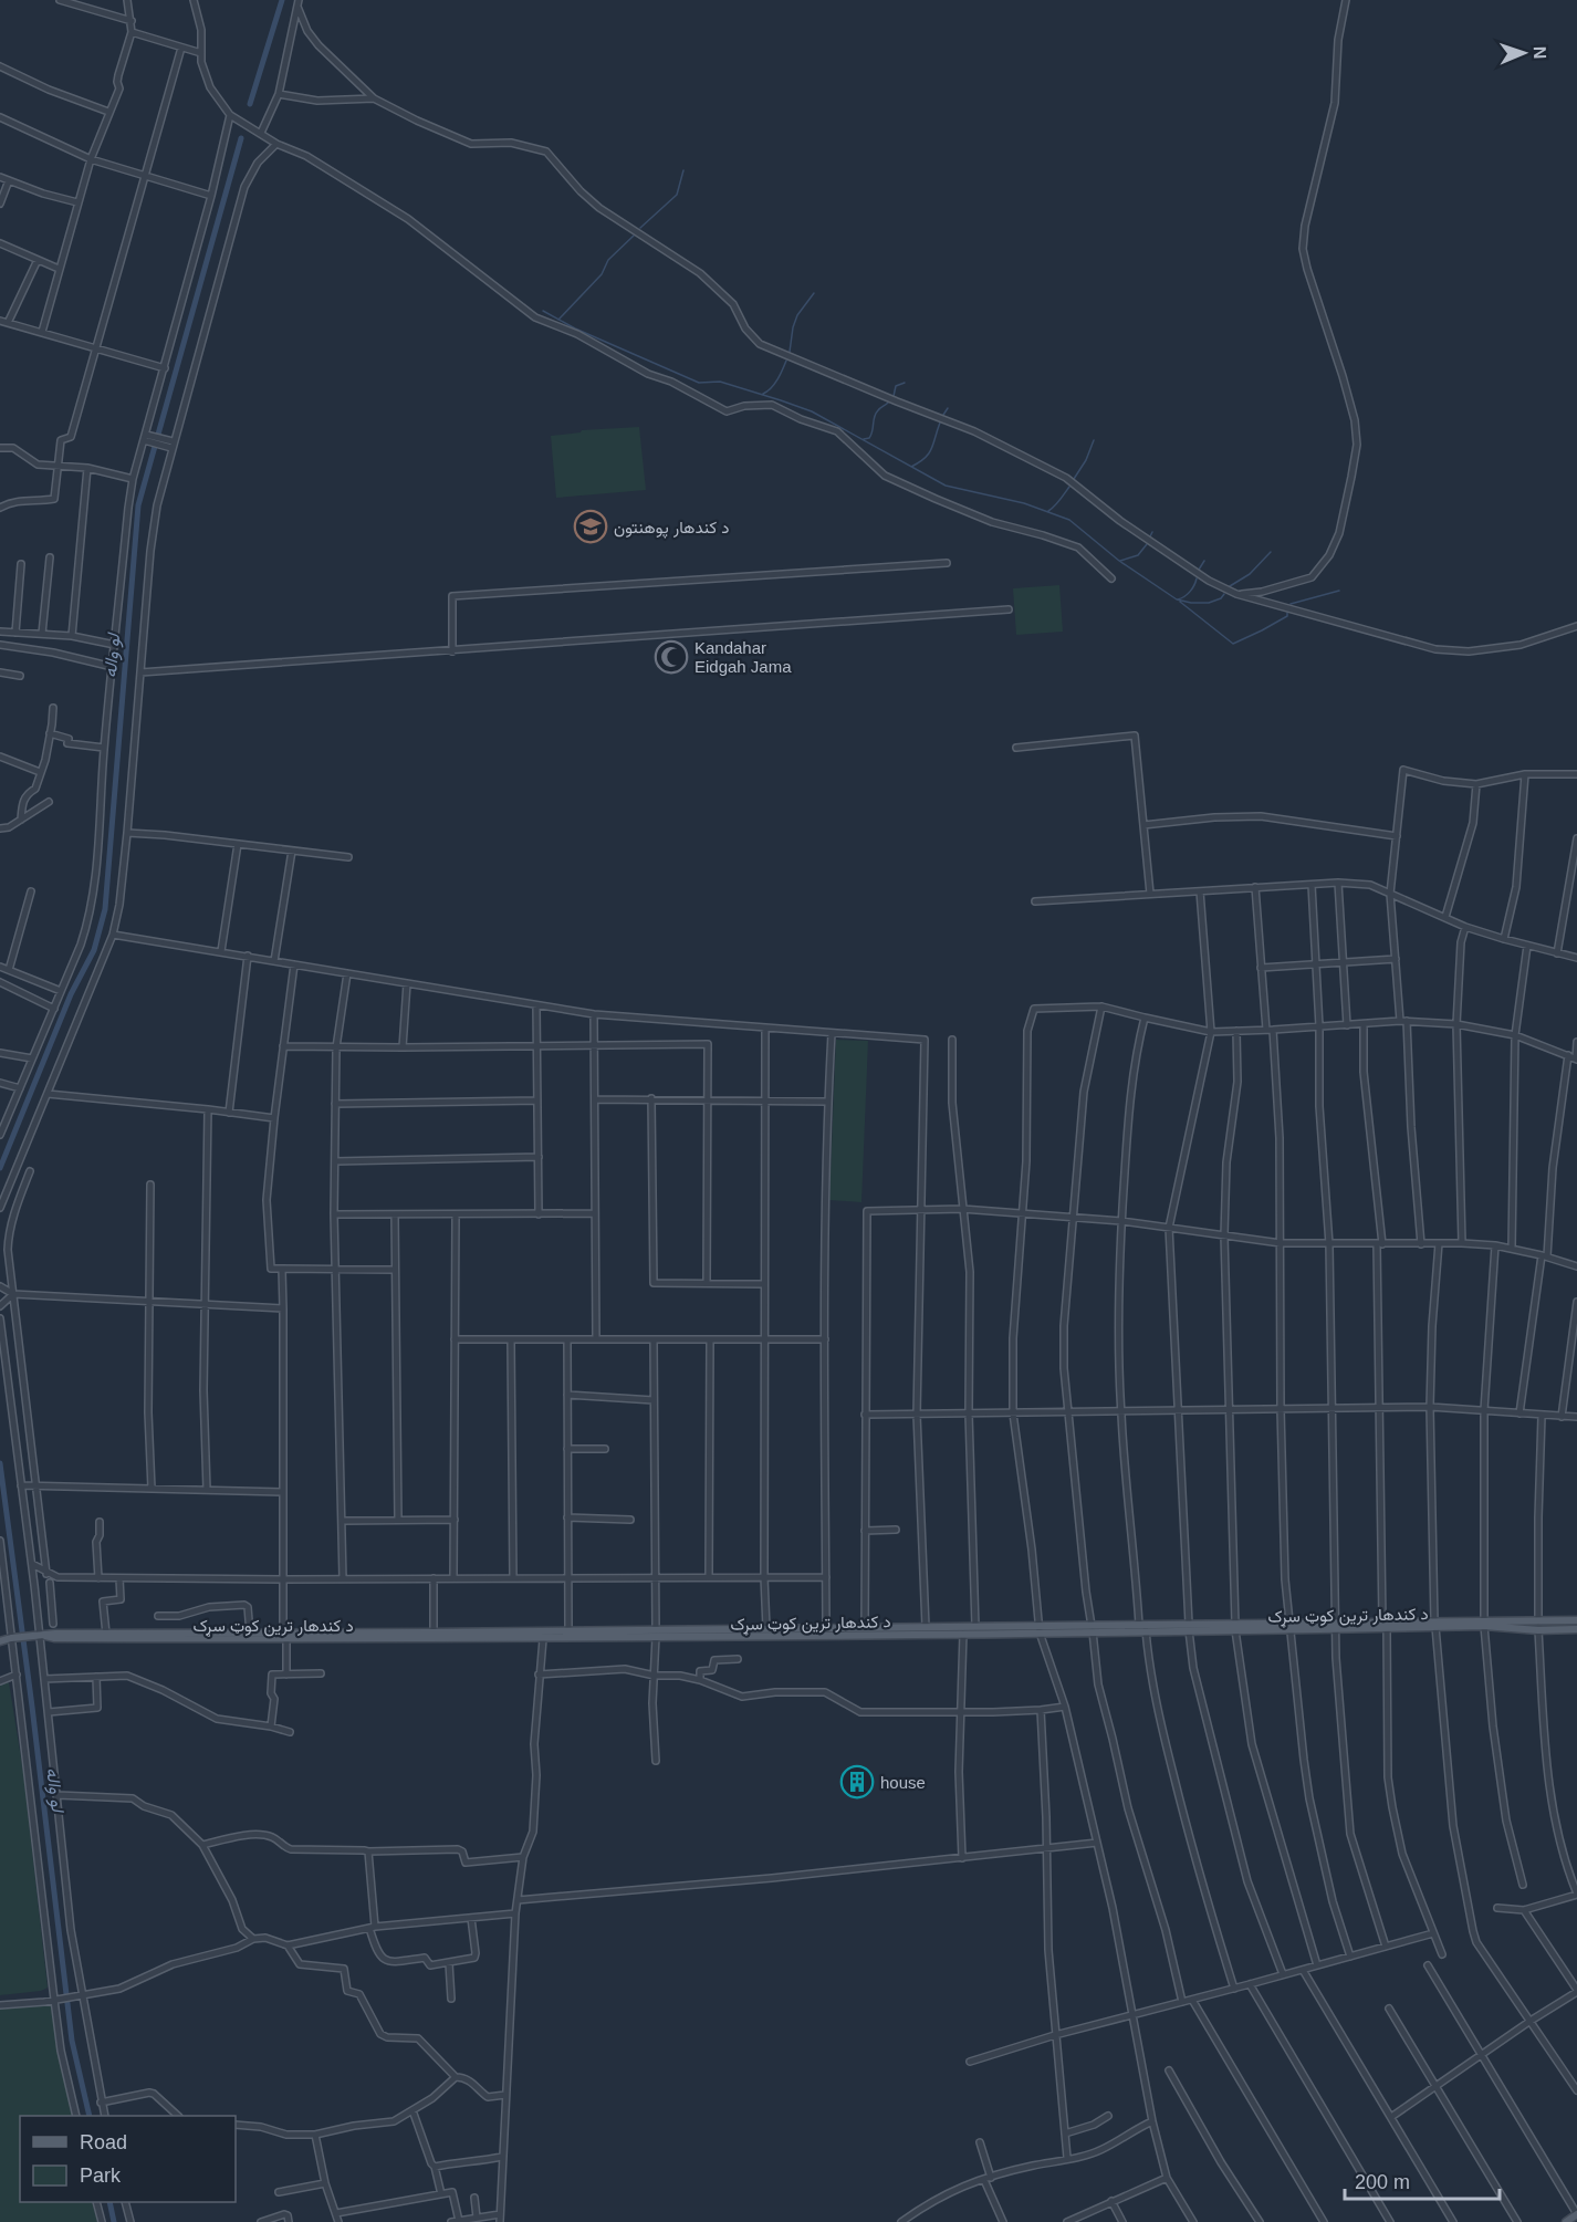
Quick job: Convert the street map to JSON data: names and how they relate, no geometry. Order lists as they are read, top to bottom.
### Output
{
  "streets": {
    "main road": ["د کندهار ترين کوټ سړک"]
  },
  "water": ["لو واله"],
  "places": {
    "school or university": ["د کندهار پوهنتون"],
    "mosque": ["Kandahar Eidgah Jama"],
    "building": ["house"]
  },
  "legend": ["Road", "Park"],
  "scale_bar": "200 m",
  "north": "right"
}
